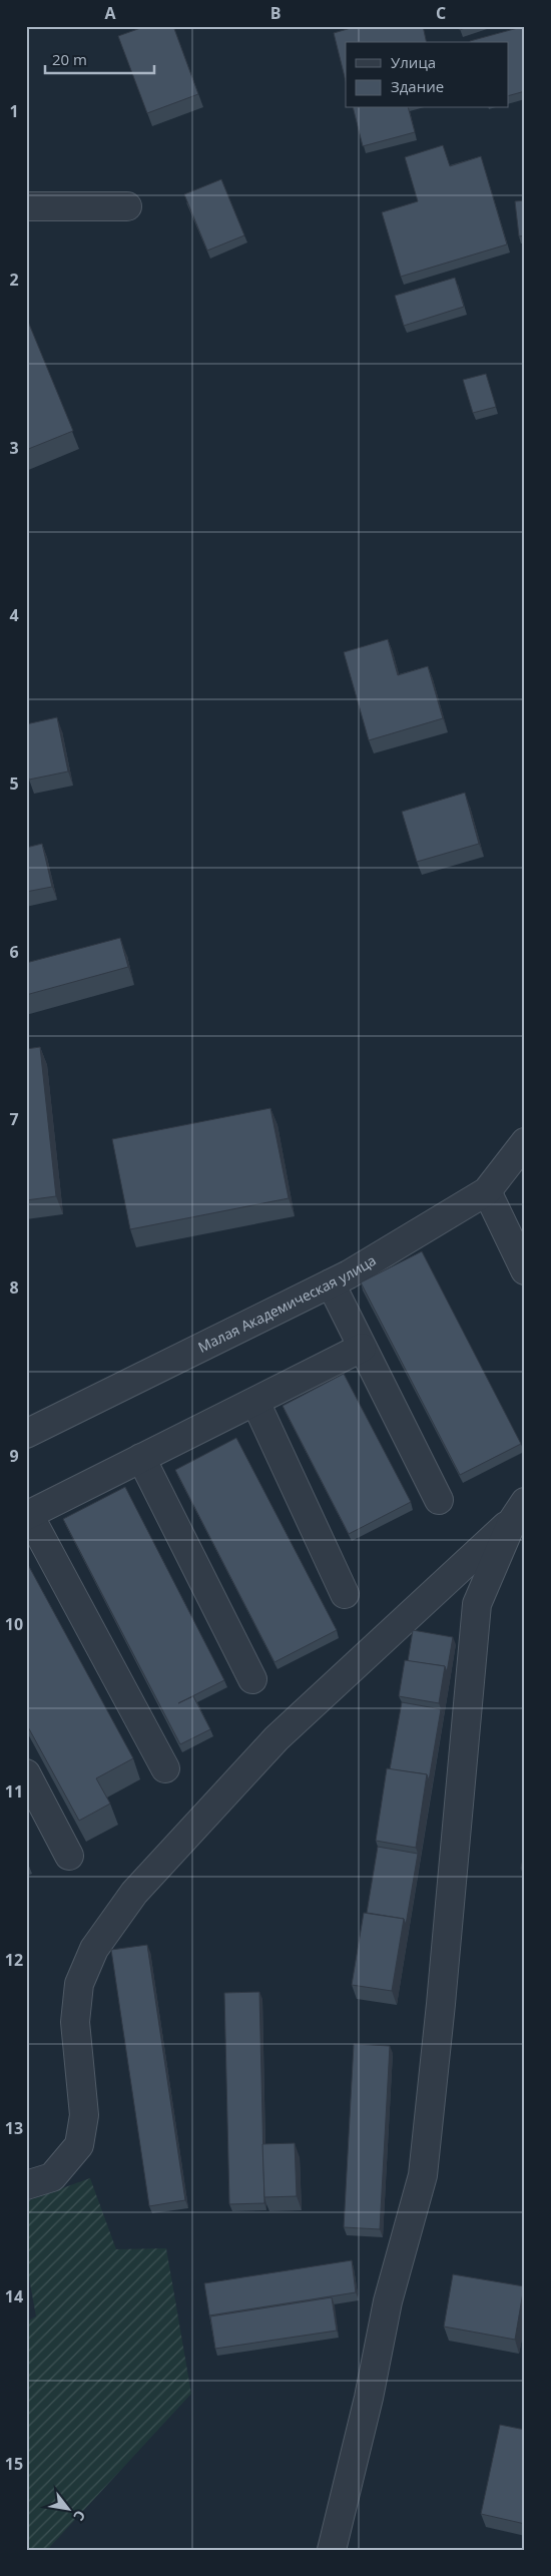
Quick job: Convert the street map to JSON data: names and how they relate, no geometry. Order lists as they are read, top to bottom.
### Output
{
  "streets": {
    "street": ["Малая Академическая улица"]
  },
  "legend": ["Улица", "Здание"],
  "scale_bar": "20 m",
  "north": "bottom right",
  "grid": {
    "columns": ["A", "B", "C"],
    "rows": [
      "1",
      "2",
      "3",
      "4",
      "5",
      "6",
      "7",
      "8",
      "9",
      "10",
      "11",
      "12",
      "13",
      "14",
      "15"
    ]
  }
}
